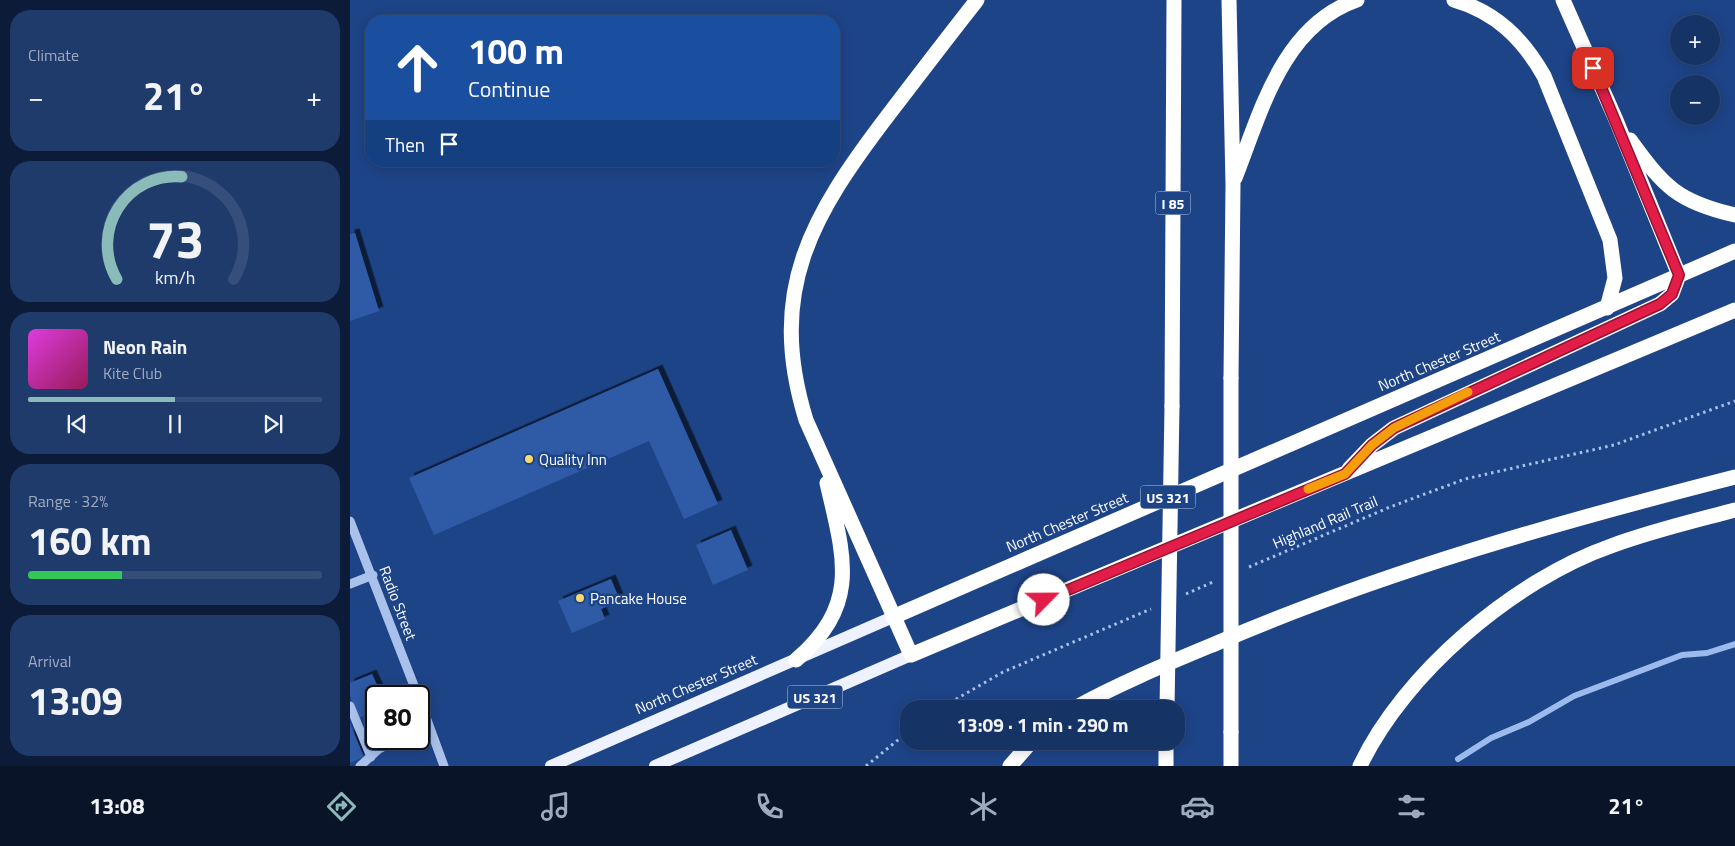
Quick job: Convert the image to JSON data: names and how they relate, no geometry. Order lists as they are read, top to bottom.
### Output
{
  "streets": {
    "highway": ["I 85", "North Chester Street", "US 321"],
    "street": ["Radio Street"],
    "path": ["Highland Rail Trail"]
  },
  "places": ["Quality Inn", "Pancake House"],
  "page": {
    "tile": [
      "Climate",
      ["Range · 32%", "160 km"],
      ["Arrival", "13:09"]
    ],
    "map_buttons": ["+", "−"],
    "turn": ["100 m", "Continue"],
    "heat": ["−", "21°", "+"],
    "then": "Then",
    "song": ["Neon Rain", "Kite Club"],
    "limit": "80",
    "trip": "13:09 · 1 min · 290 m",
    "tabs": ["13:08", "21°"],
    "gauge": ["73", "km/h"]
  }
}
